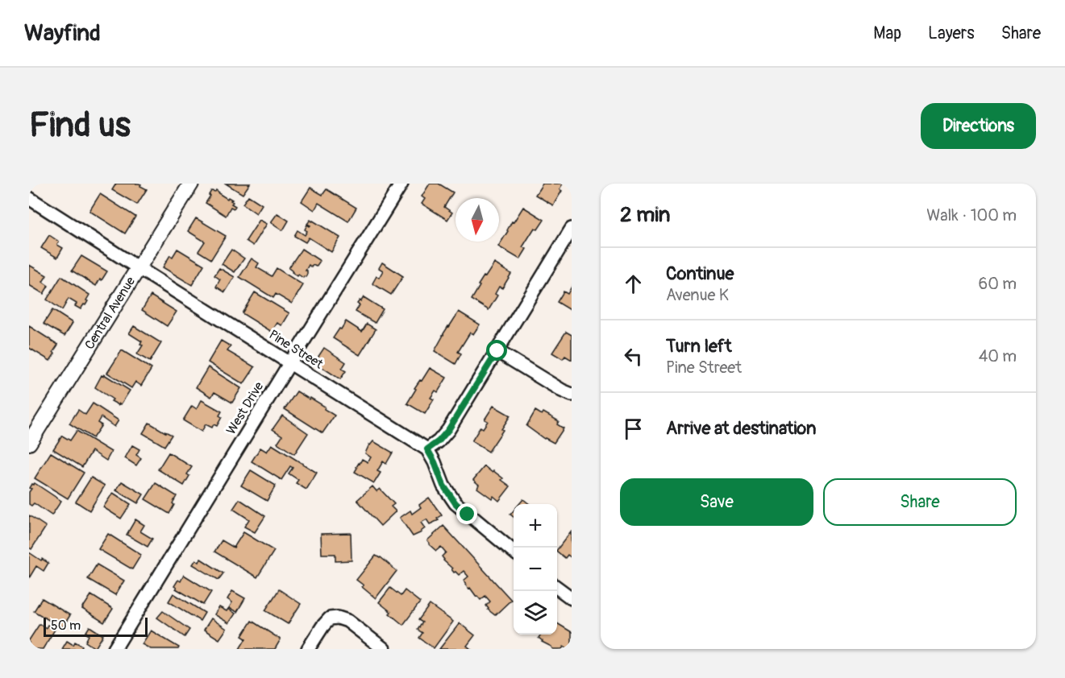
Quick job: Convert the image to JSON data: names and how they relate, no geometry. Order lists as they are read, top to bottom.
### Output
{
  "streets": {
    "street": ["Central Avenue", "Pine Street", "West Drive"]
  },
  "crossings": [
    ["Central Avenue", "Pine Street"],
    ["Pine Street", "West Drive"]
  ],
  "scale_bar": "50 m",
  "north": "bottom",
  "page": {
    "header": "Wayfind",
    "nav": ["Map", "Layers", "Share"],
    "buttons": [
      "Directions",
      ["Save", "Share"]
    ],
    "title": "Find us",
    "heading": ["2 min", "Walk · 100 m"],
    "list": [
      ["Continue", "Avenue K", "60 m"],
      ["Turn left", "Pine Street", "40 m"],
      "Arrive at destination"
    ],
    "map_buttons": ["+", "−"],
    "scale": "50 m"
  }
}
